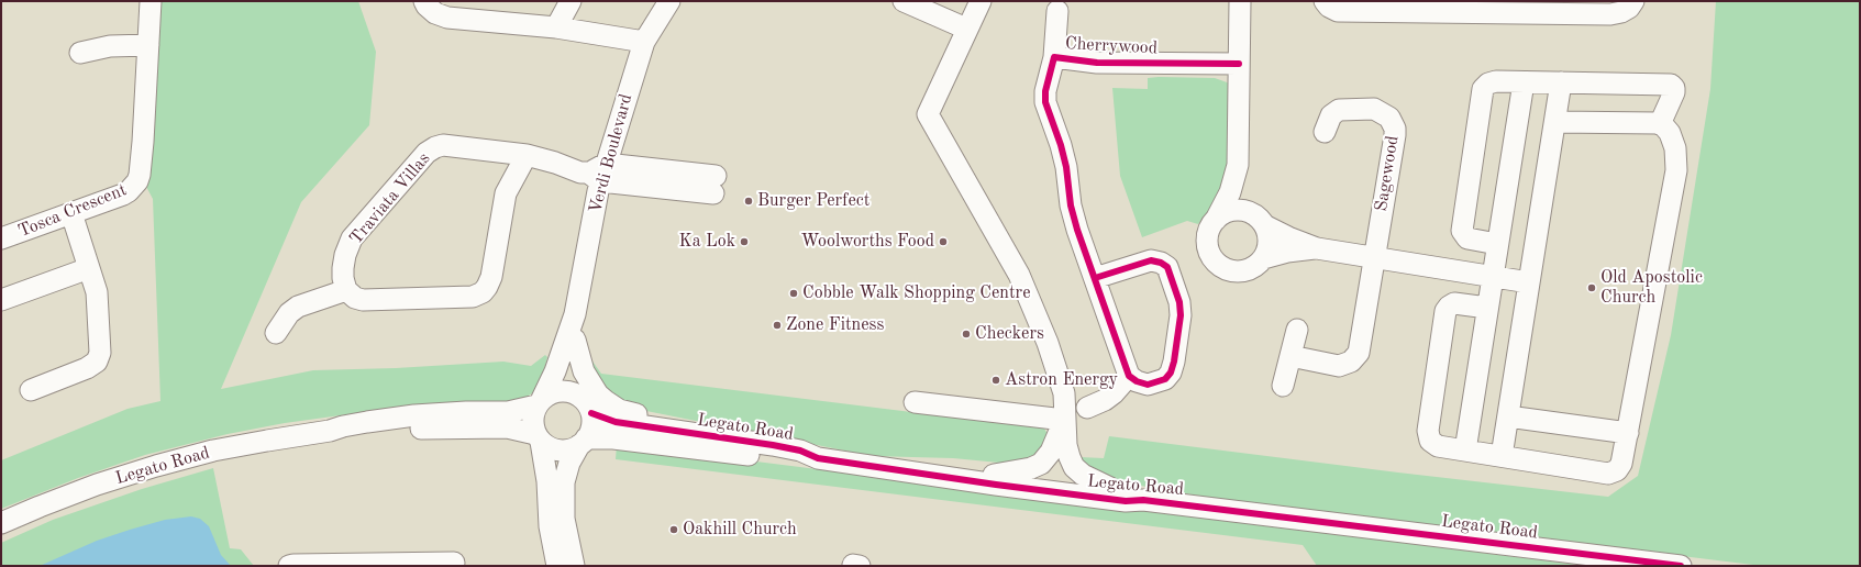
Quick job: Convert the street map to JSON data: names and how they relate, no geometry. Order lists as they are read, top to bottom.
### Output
{
  "streets": {
    "street": [
      "Cherrywood",
      "Verdi Boulevard",
      "Sagewood",
      "Traviata Villas",
      "Tosca Crescent",
      "Legato Road"
    ]
  },
  "crossings": [
    ["Verdi Boulevard", "Traviata Villas"],
    ["Verdi Boulevard", "Legato Road"]
  ],
  "places": [
    "Burger Perfect",
    "Ka Lok",
    "Woolworths Food",
    "Old Apostolic Church",
    "Cobble Walk Shopping Centre",
    "Zone Fitness",
    "Checkers",
    "Astron Energy",
    "Oakhill Church"
  ]
}
